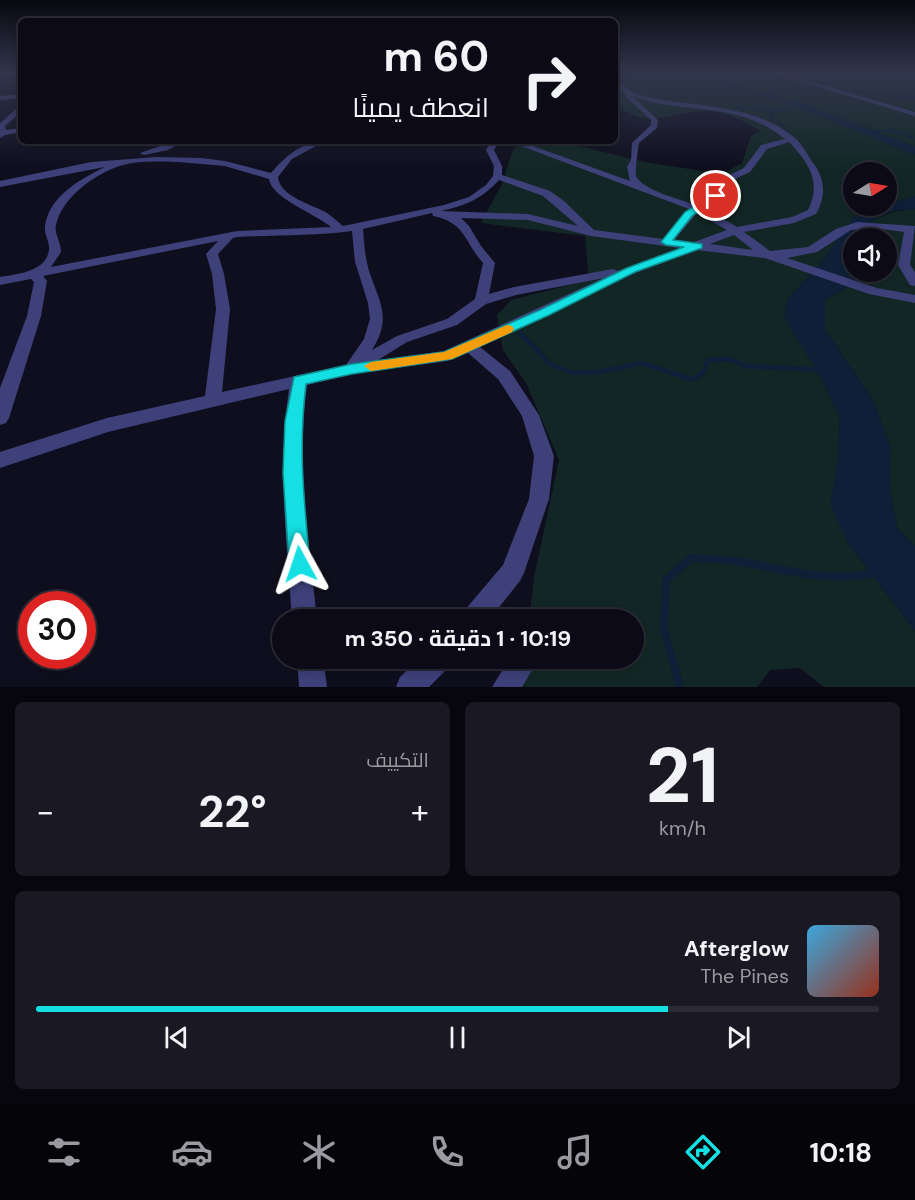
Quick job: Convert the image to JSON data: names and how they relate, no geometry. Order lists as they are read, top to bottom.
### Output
{
  "north": "right",
  "page": {
    "turn": ["60 m", "انعطف يمينًا"],
    "limit": "30",
    "trip": "10:19 · 1 دقيقة · 350 m",
    "tile": [
      ["21", "km/h"],
      "التكييف"
    ],
    "heat": ["−", "22°", "+"],
    "song": ["Afterglow", "The Pines"],
    "tabs": "10:18"
  }
}
